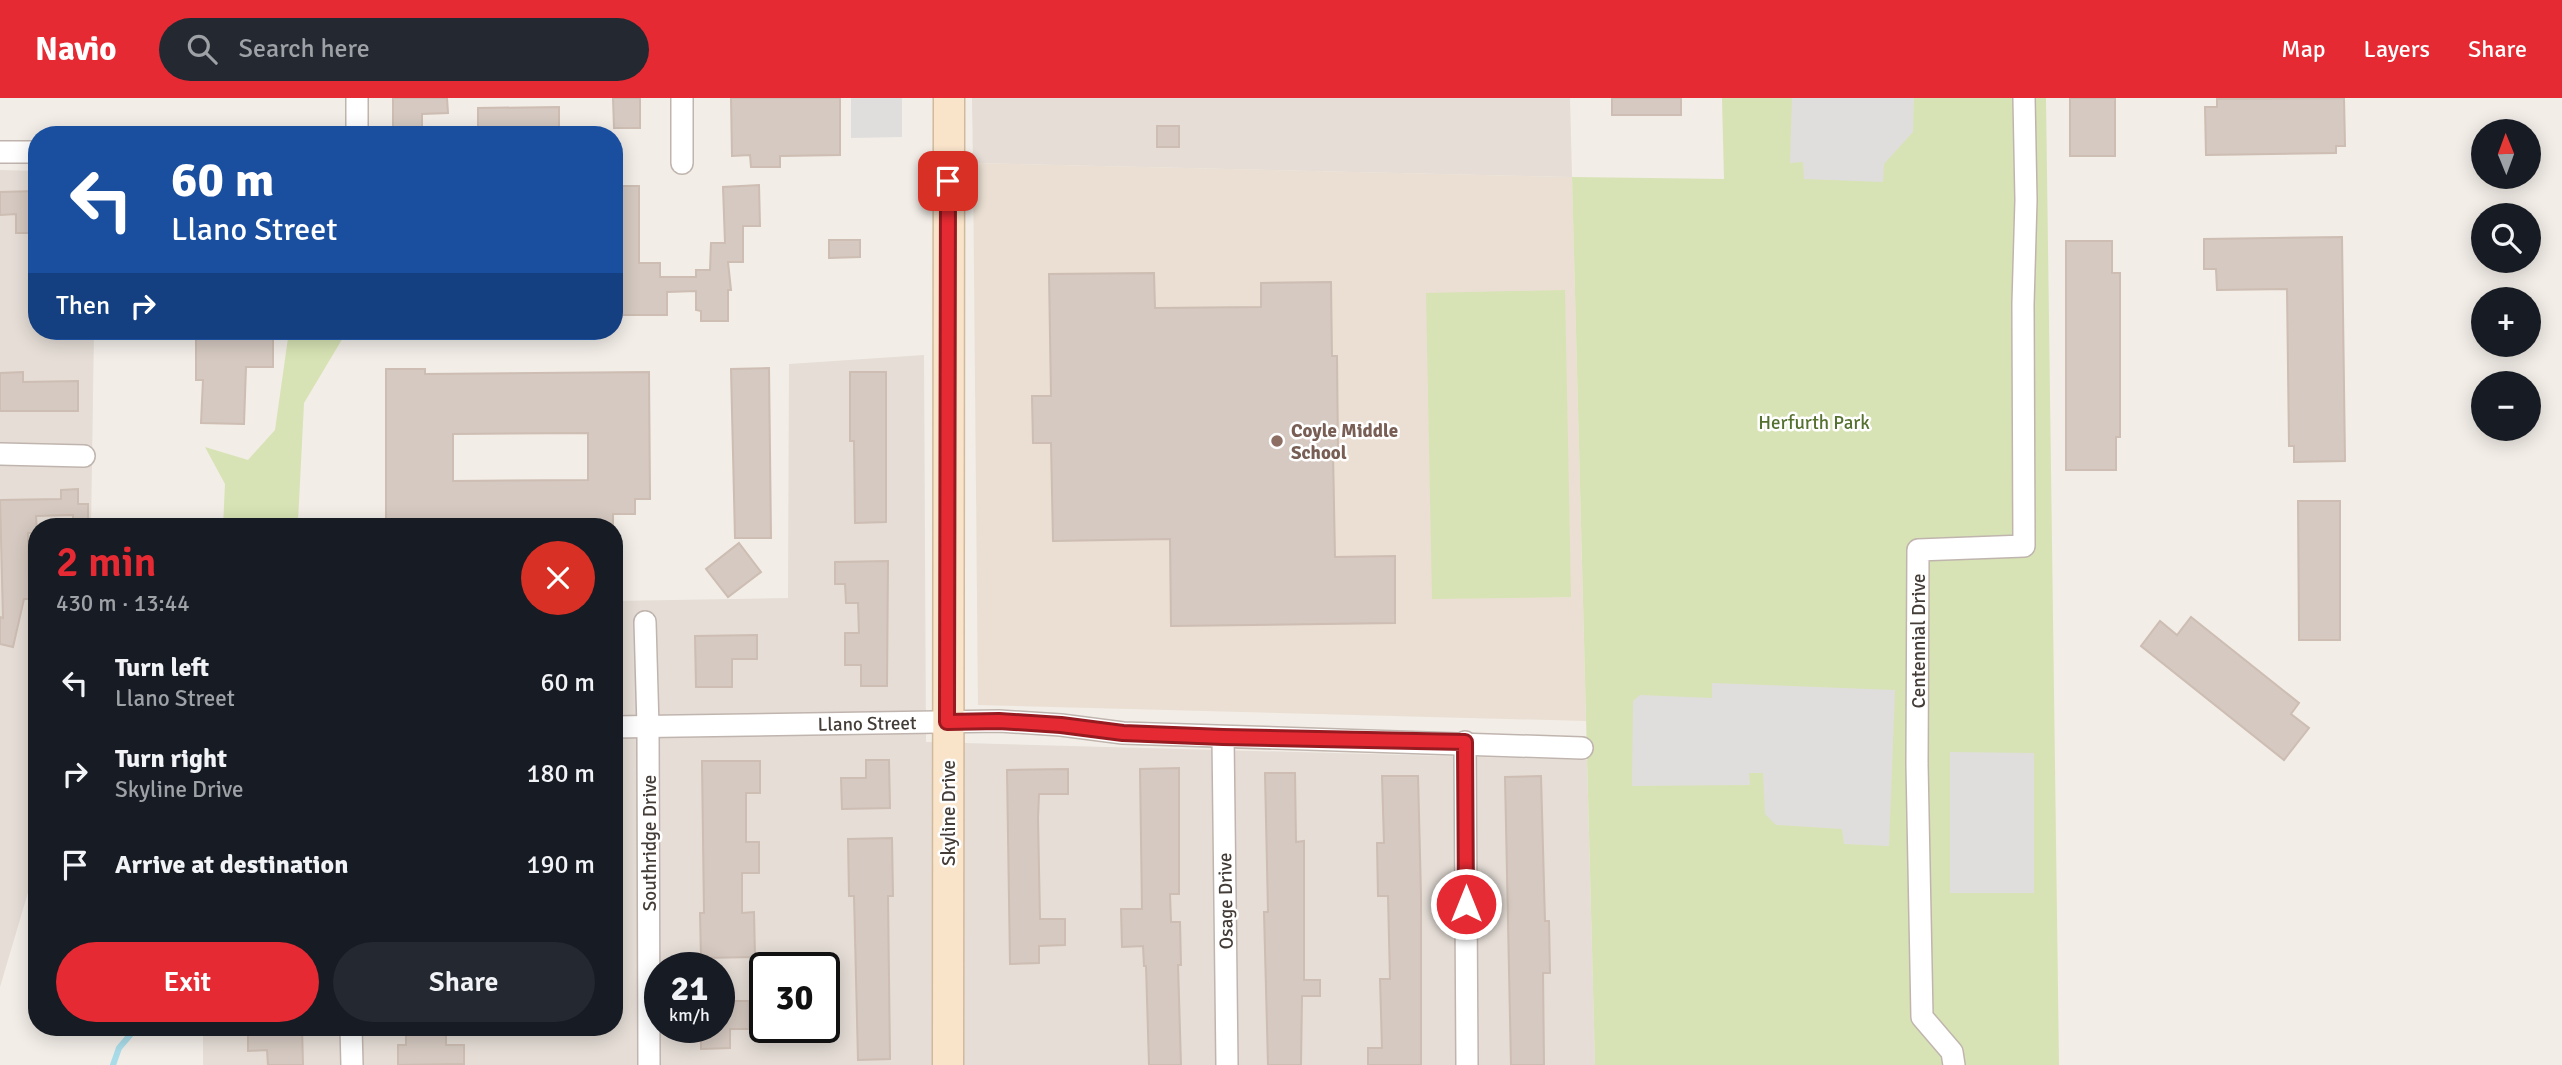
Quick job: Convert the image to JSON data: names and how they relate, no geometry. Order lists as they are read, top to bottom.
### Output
{
  "streets": {
    "street": [
      "Centennial Drive",
      "Llano Street",
      "Skyline Drive",
      "Southridge Drive",
      "Osage Drive"
    ]
  },
  "crossings": [
    ["Llano Street", "Skyline Drive"],
    ["Llano Street", "Southridge Drive"],
    ["Llano Street", "Osage Drive"]
  ],
  "parks": ["Herfurth Park"],
  "places": ["Coyle Middle School"],
  "north": "top",
  "page": {
    "header": "Navio",
    "search": "Search here",
    "nav": ["Map", "Layers", "Share"],
    "map_buttons": ["+", "−"],
    "turn": ["60 m", "Llano Street"],
    "then": "Then",
    "heading": ["2 min", "430 m · 13:44"],
    "list": [
      {
        "name": "Turn left",
        "note": "Llano Street",
        "value": "60 m"
      },
      {
        "name": "Turn right",
        "note": "Skyline Drive",
        "value": "180 m"
      },
      {
        "name": "Arrive at destination",
        "value": "190 m"
      }
    ],
    "buttons": ["Exit", "Share"],
    "speed": "21 km/h",
    "limit": "30"
  }
}
